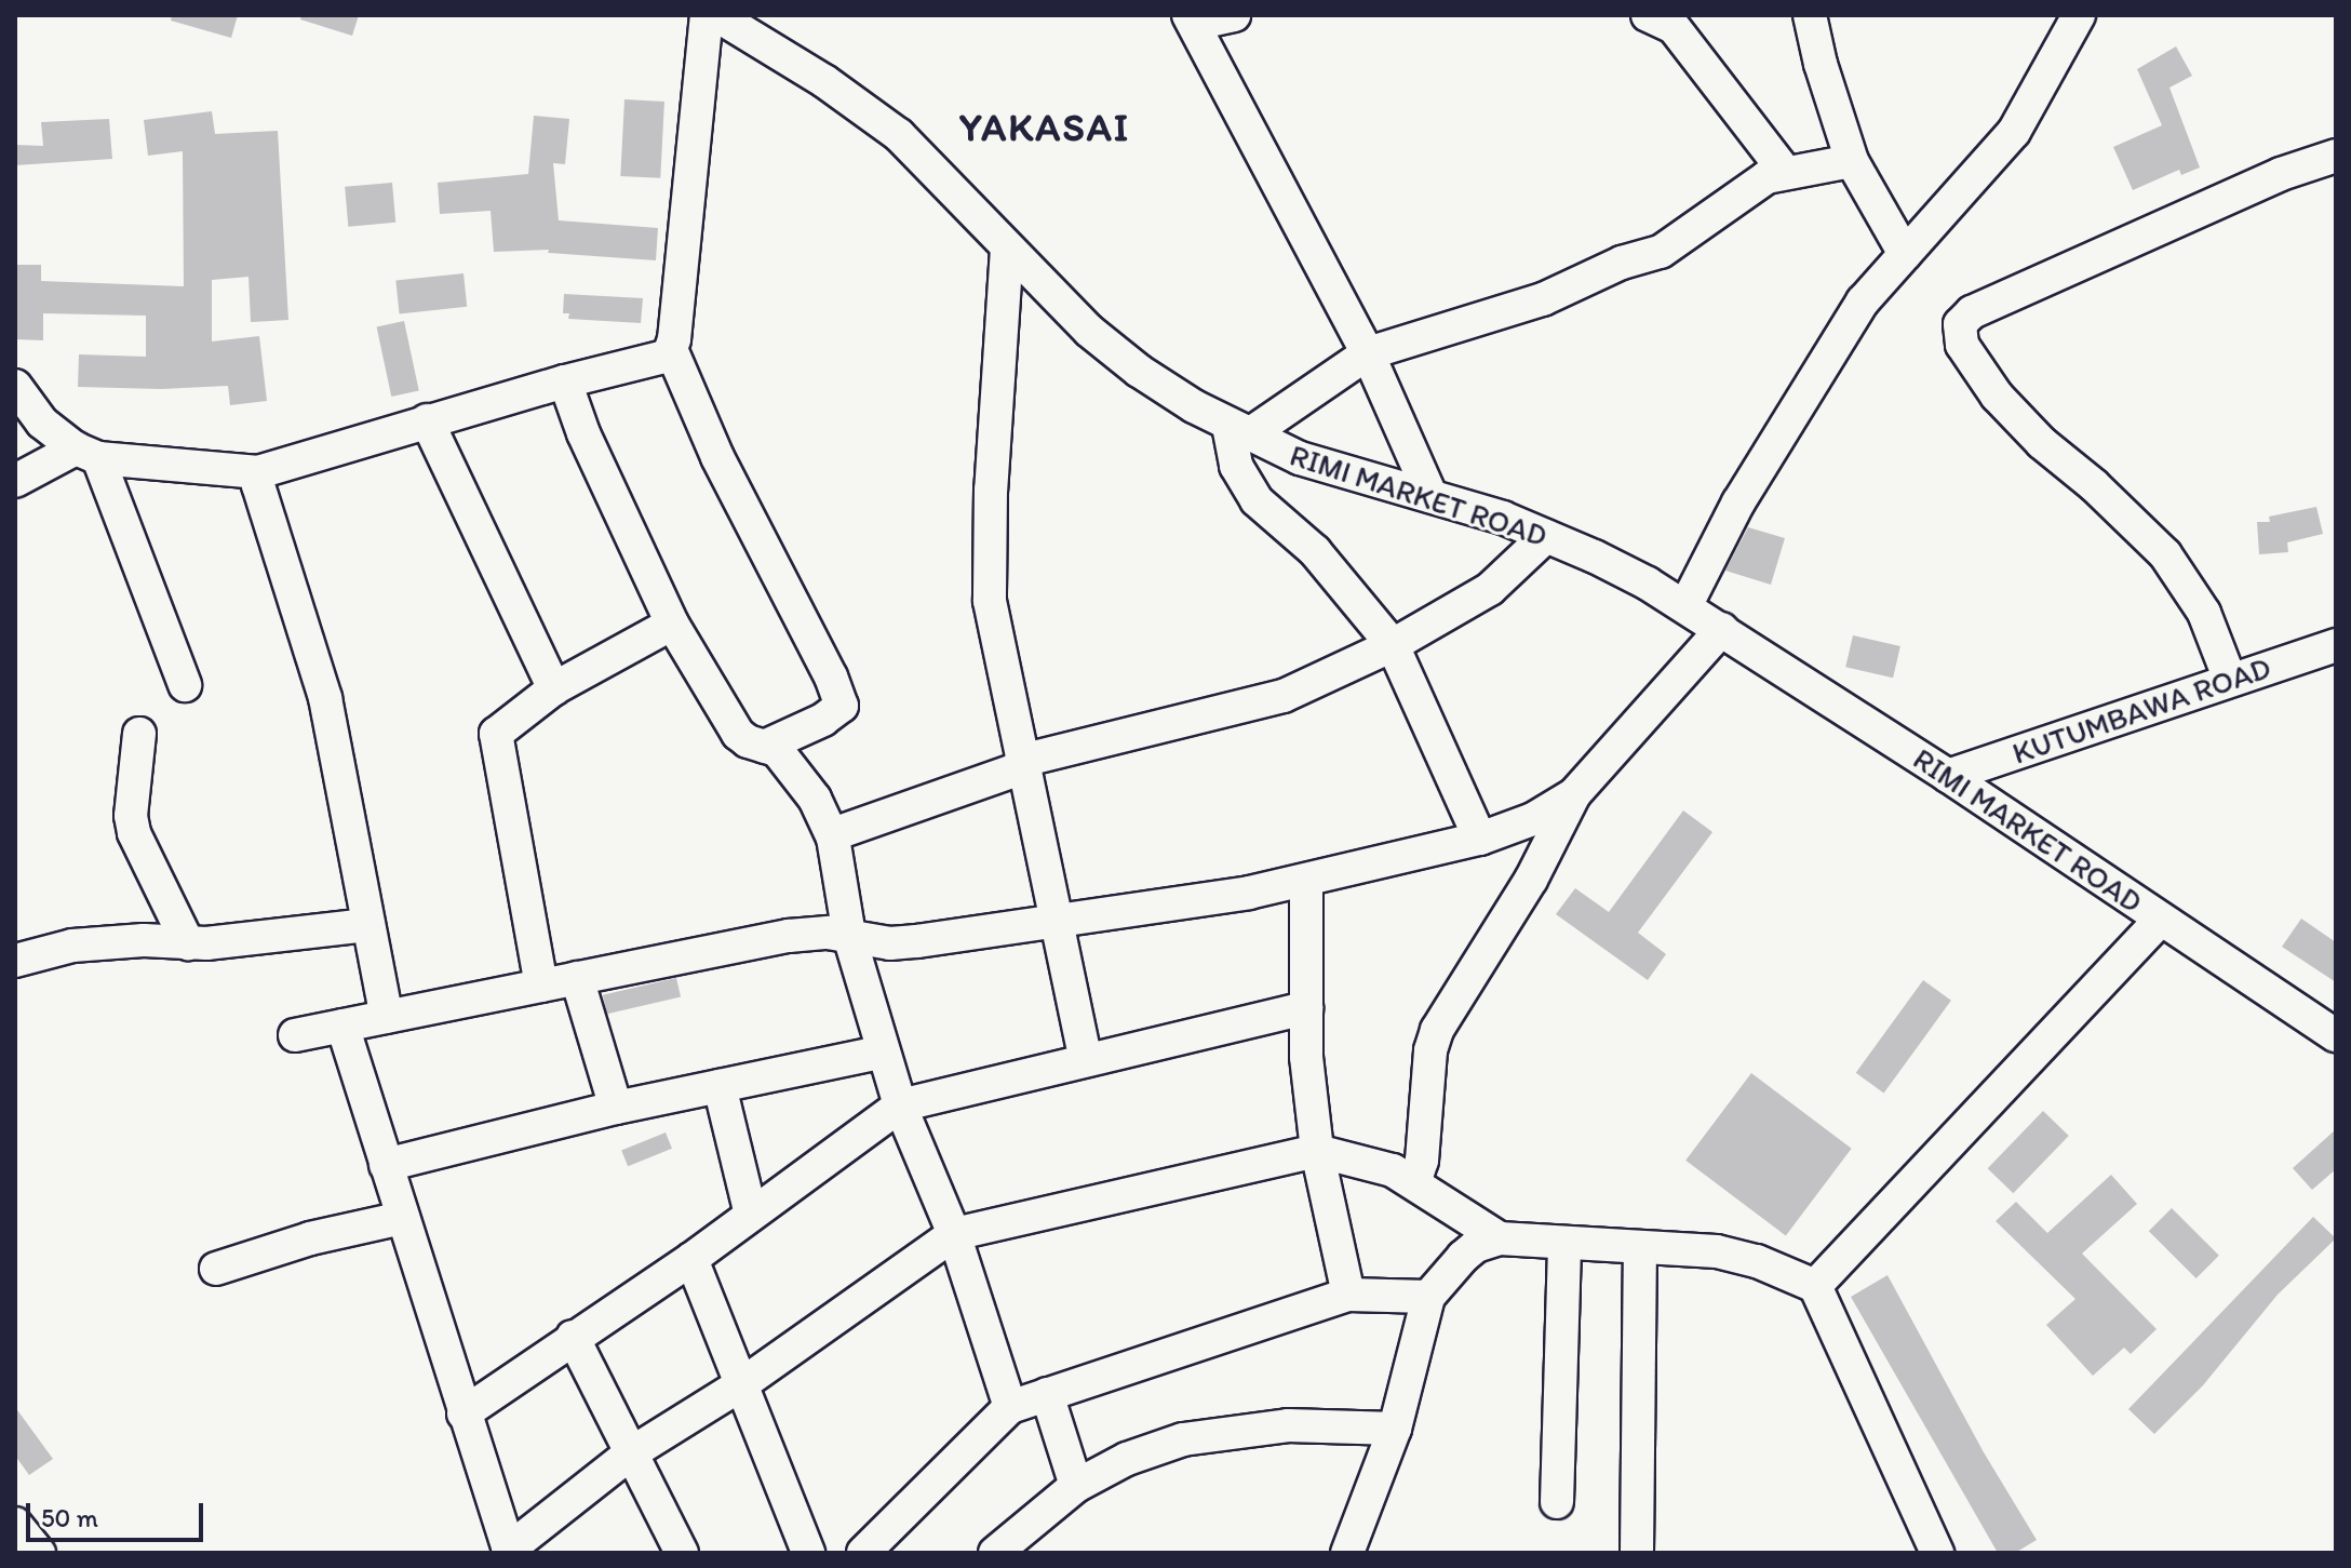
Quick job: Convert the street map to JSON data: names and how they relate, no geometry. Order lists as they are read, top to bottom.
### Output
{
  "streets": {
    "street": ["RIMI MARKET ROAD", "KUTUMBAWA ROAD"]
  },
  "crossings": [
    ["RIMI MARKET ROAD", "KUTUMBAWA ROAD"]
  ],
  "districts": ["YAKASAI"],
  "scale_bar": "50 m"
}
